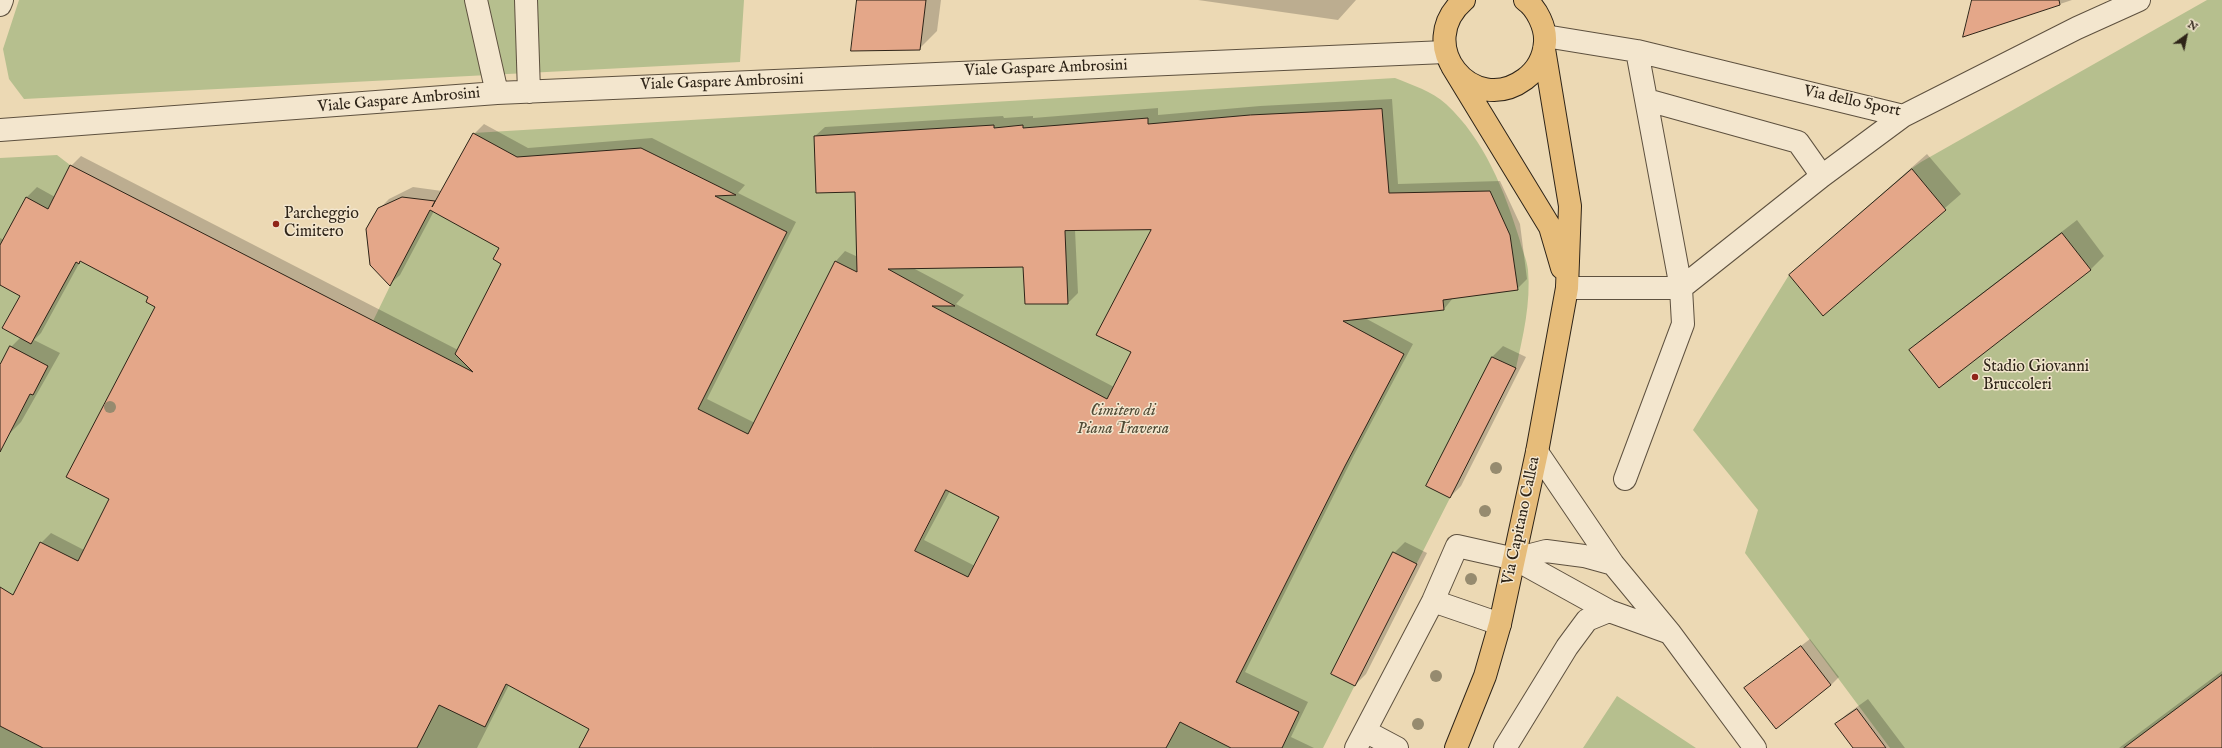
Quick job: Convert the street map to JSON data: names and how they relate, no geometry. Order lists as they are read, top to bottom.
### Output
{
  "streets": {
    "main road": ["Via Capitano Callea"],
    "street": ["Viale Gaspare Ambrosini", "Via dello Sport"]
  },
  "crossings": [
    ["Via dello Sport", "Via Capitano Callea"]
  ],
  "parks": ["Cimitero di Piana Traversa"],
  "places": ["Parcheggio Cimitero", "Stadio Giovanni Bruccoleri"],
  "north": "top right"
}
